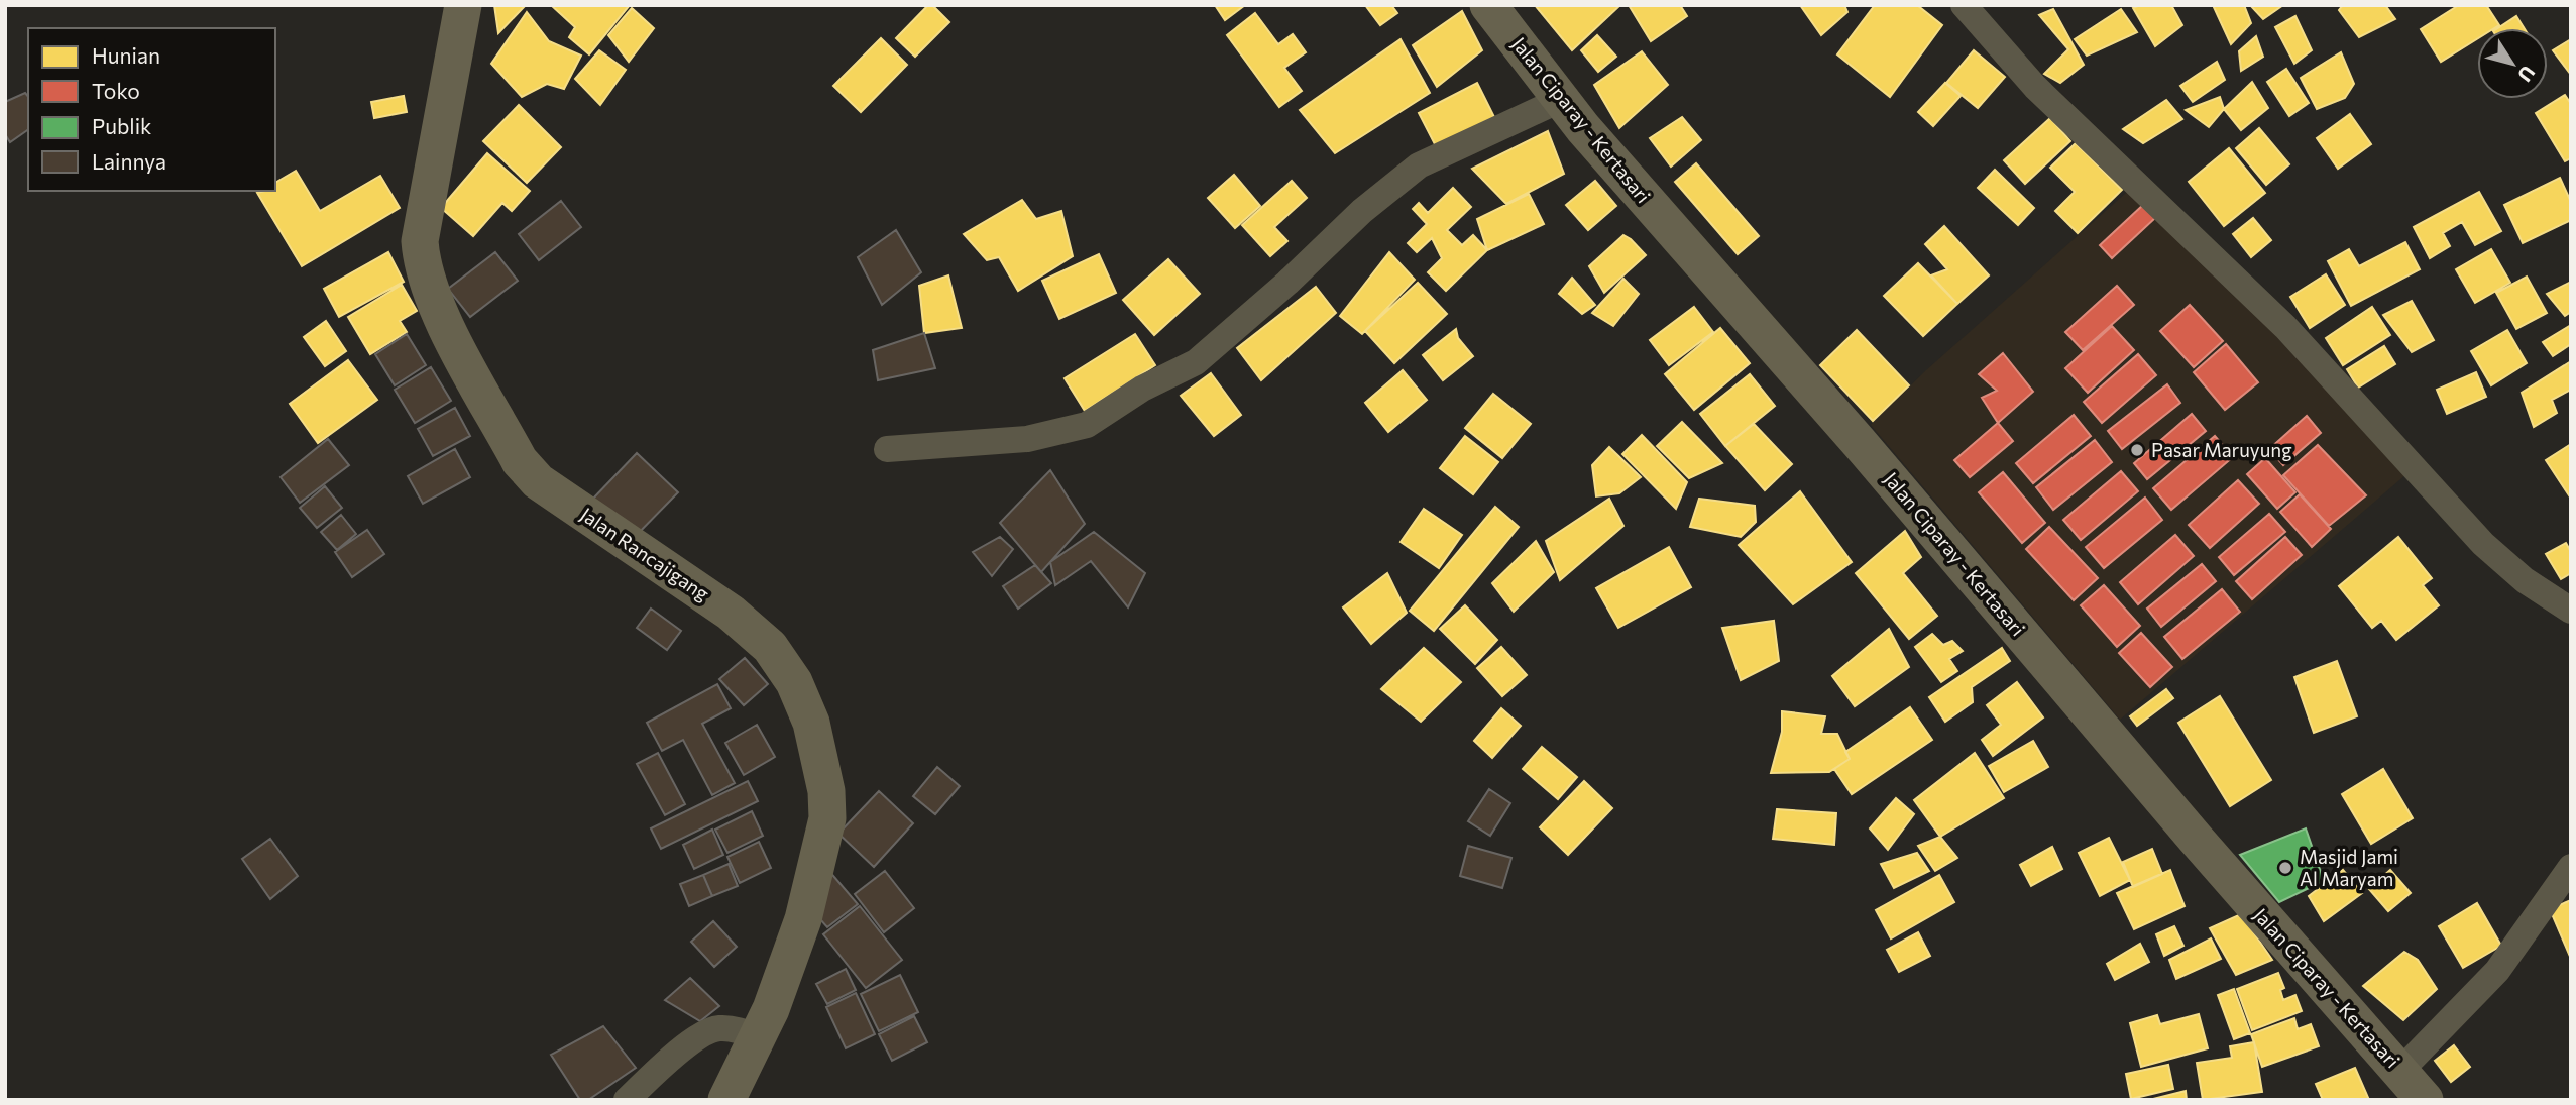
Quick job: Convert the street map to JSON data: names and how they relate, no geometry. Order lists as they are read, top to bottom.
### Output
{
  "streets": {
    "main road": ["Jalan Ciparay - Kertasari", "Jalan Rancajigang"]
  },
  "places": ["Pasar Maruyung", "Masjid Jami Al Maryam"],
  "legend": [
    "Hunian",
    "Toko",
    "Publik",
    "Lainnya"
  ],
  "north": "bottom right"
}
